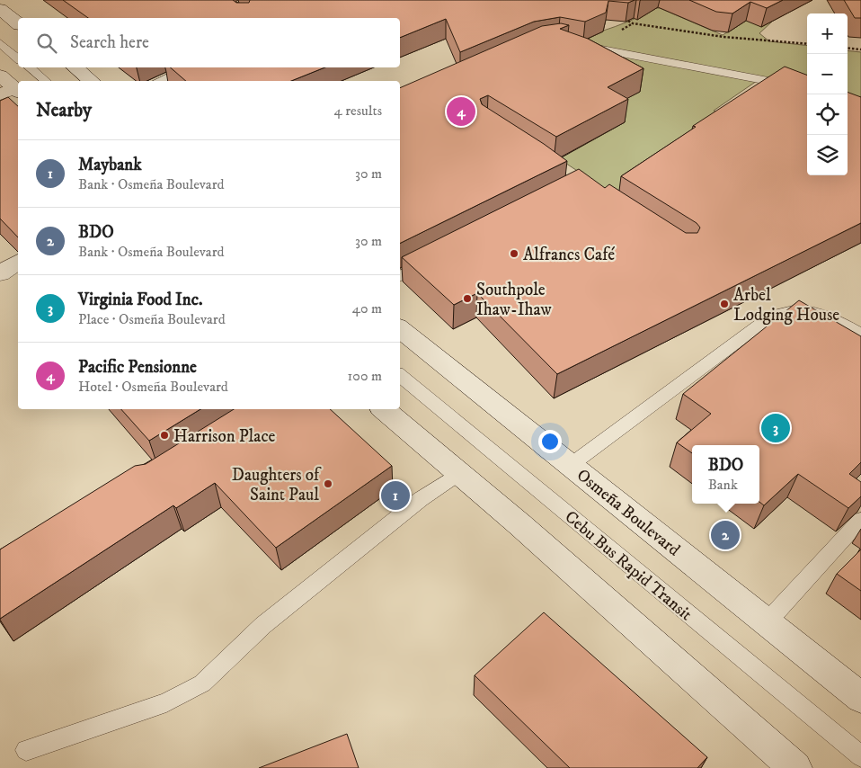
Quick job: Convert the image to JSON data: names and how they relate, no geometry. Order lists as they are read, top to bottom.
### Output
{
  "streets": {
    "main road": ["Osmeña Boulevard"],
    "lane": ["Cebu Bus Rapid Transit"]
  },
  "places": [
    "Alfrancs Café",
    "Southpole Ihaw-Ihaw",
    "Arbel Lodging House",
    "Harrison Place",
    "Daughters of Saint Paul"
  ],
  "page": {
    "map_buttons": ["+", "−"],
    "search": "Search here",
    "heading": ["Nearby", "4 results"],
    "pins": [
      "4",
      "3",
      "1",
      "2"
    ],
    "list": [
      {
        "mark": "1",
        "name": "Maybank",
        "note": "Bank · Osmeña Boulevard",
        "value": "30 m"
      },
      {
        "mark": "2",
        "name": "BDO",
        "note": "Bank · Osmeña Boulevard",
        "value": "30 m"
      },
      {
        "mark": "3",
        "name": "Virginia Food Inc.",
        "note": "Place · Osmeña Boulevard",
        "value": "40 m"
      },
      {
        "mark": "4",
        "name": "Pacific Pensionne",
        "note": "Hotel · Osmeña Boulevard",
        "value": "100 m"
      }
    ],
    "popup": ["BDO", "Bank"]
  }
}
